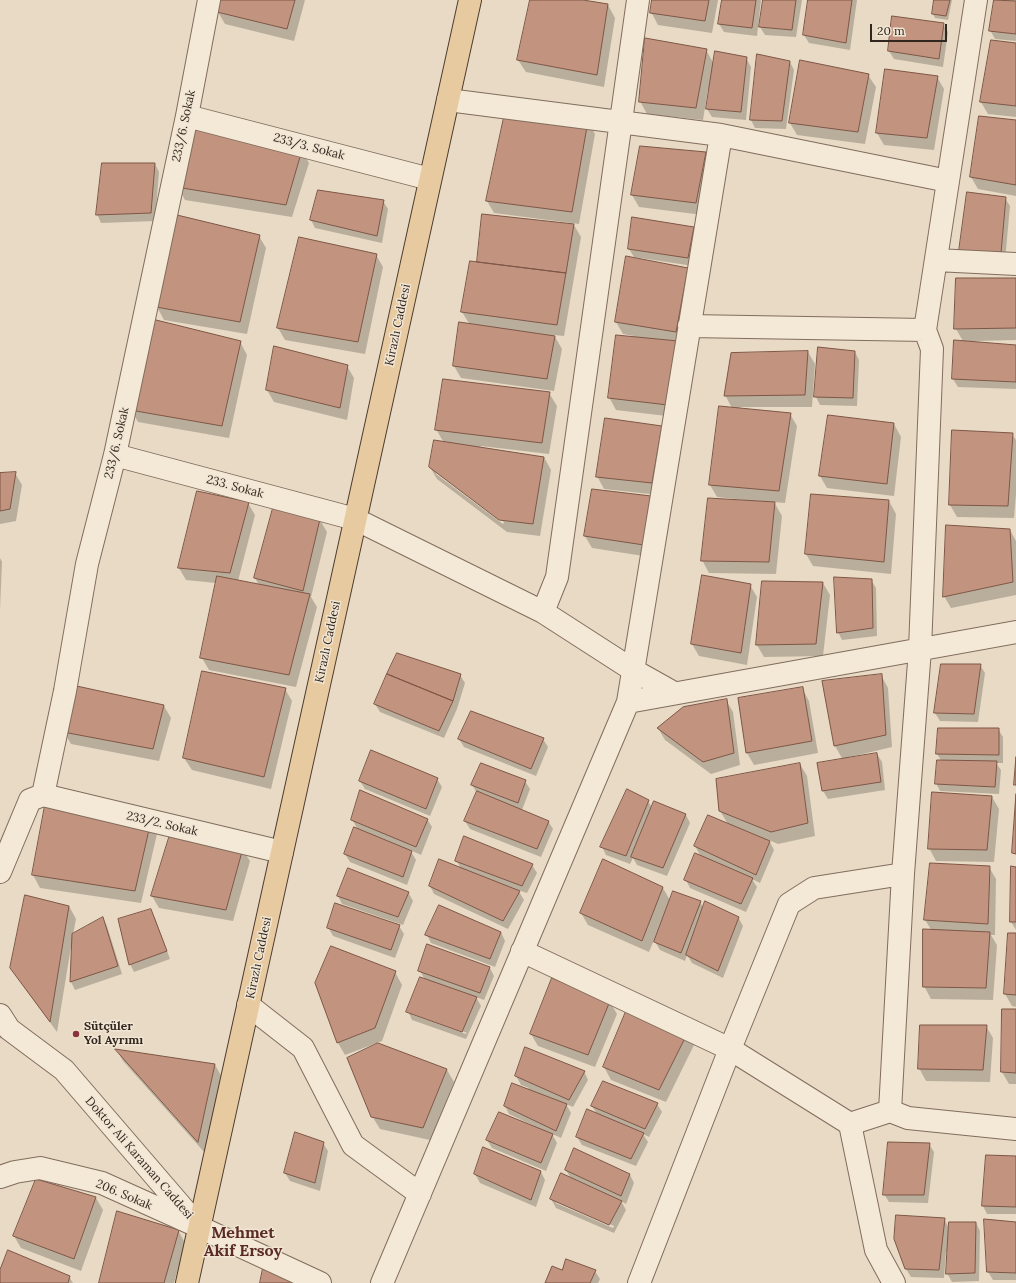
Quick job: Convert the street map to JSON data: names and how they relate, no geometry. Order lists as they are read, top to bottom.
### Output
{
  "streets": {
    "main road": ["Kirazlı Caddesi"],
    "street": [
      "233/6. Sokak",
      "233/3. Sokak",
      "233. Sokak",
      "233/2. Sokak",
      "Doktor Ali Karaman Caddesi",
      "206. Sokak"
    ]
  },
  "crossings": [
    ["233/6. Sokak", "233/3. Sokak"],
    ["233/6. Sokak", "233. Sokak"],
    ["233/6. Sokak", "233/2. Sokak"],
    ["233/3. Sokak", "Kirazlı Caddesi"],
    ["Kirazlı Caddesi", "233. Sokak"],
    ["Kirazlı Caddesi", "233/2. Sokak"],
    ["Kirazlı Caddesi", "Doktor Ali Karaman Caddesi"],
    ["Kirazlı Caddesi", "206. Sokak"],
    ["Doktor Ali Karaman Caddesi", "206. Sokak"]
  ],
  "districts": ["Mehmet Akif Ersoy"],
  "places": ["Sütçüler Yol Ayrımı"],
  "scale_bar": "20 m"
}
